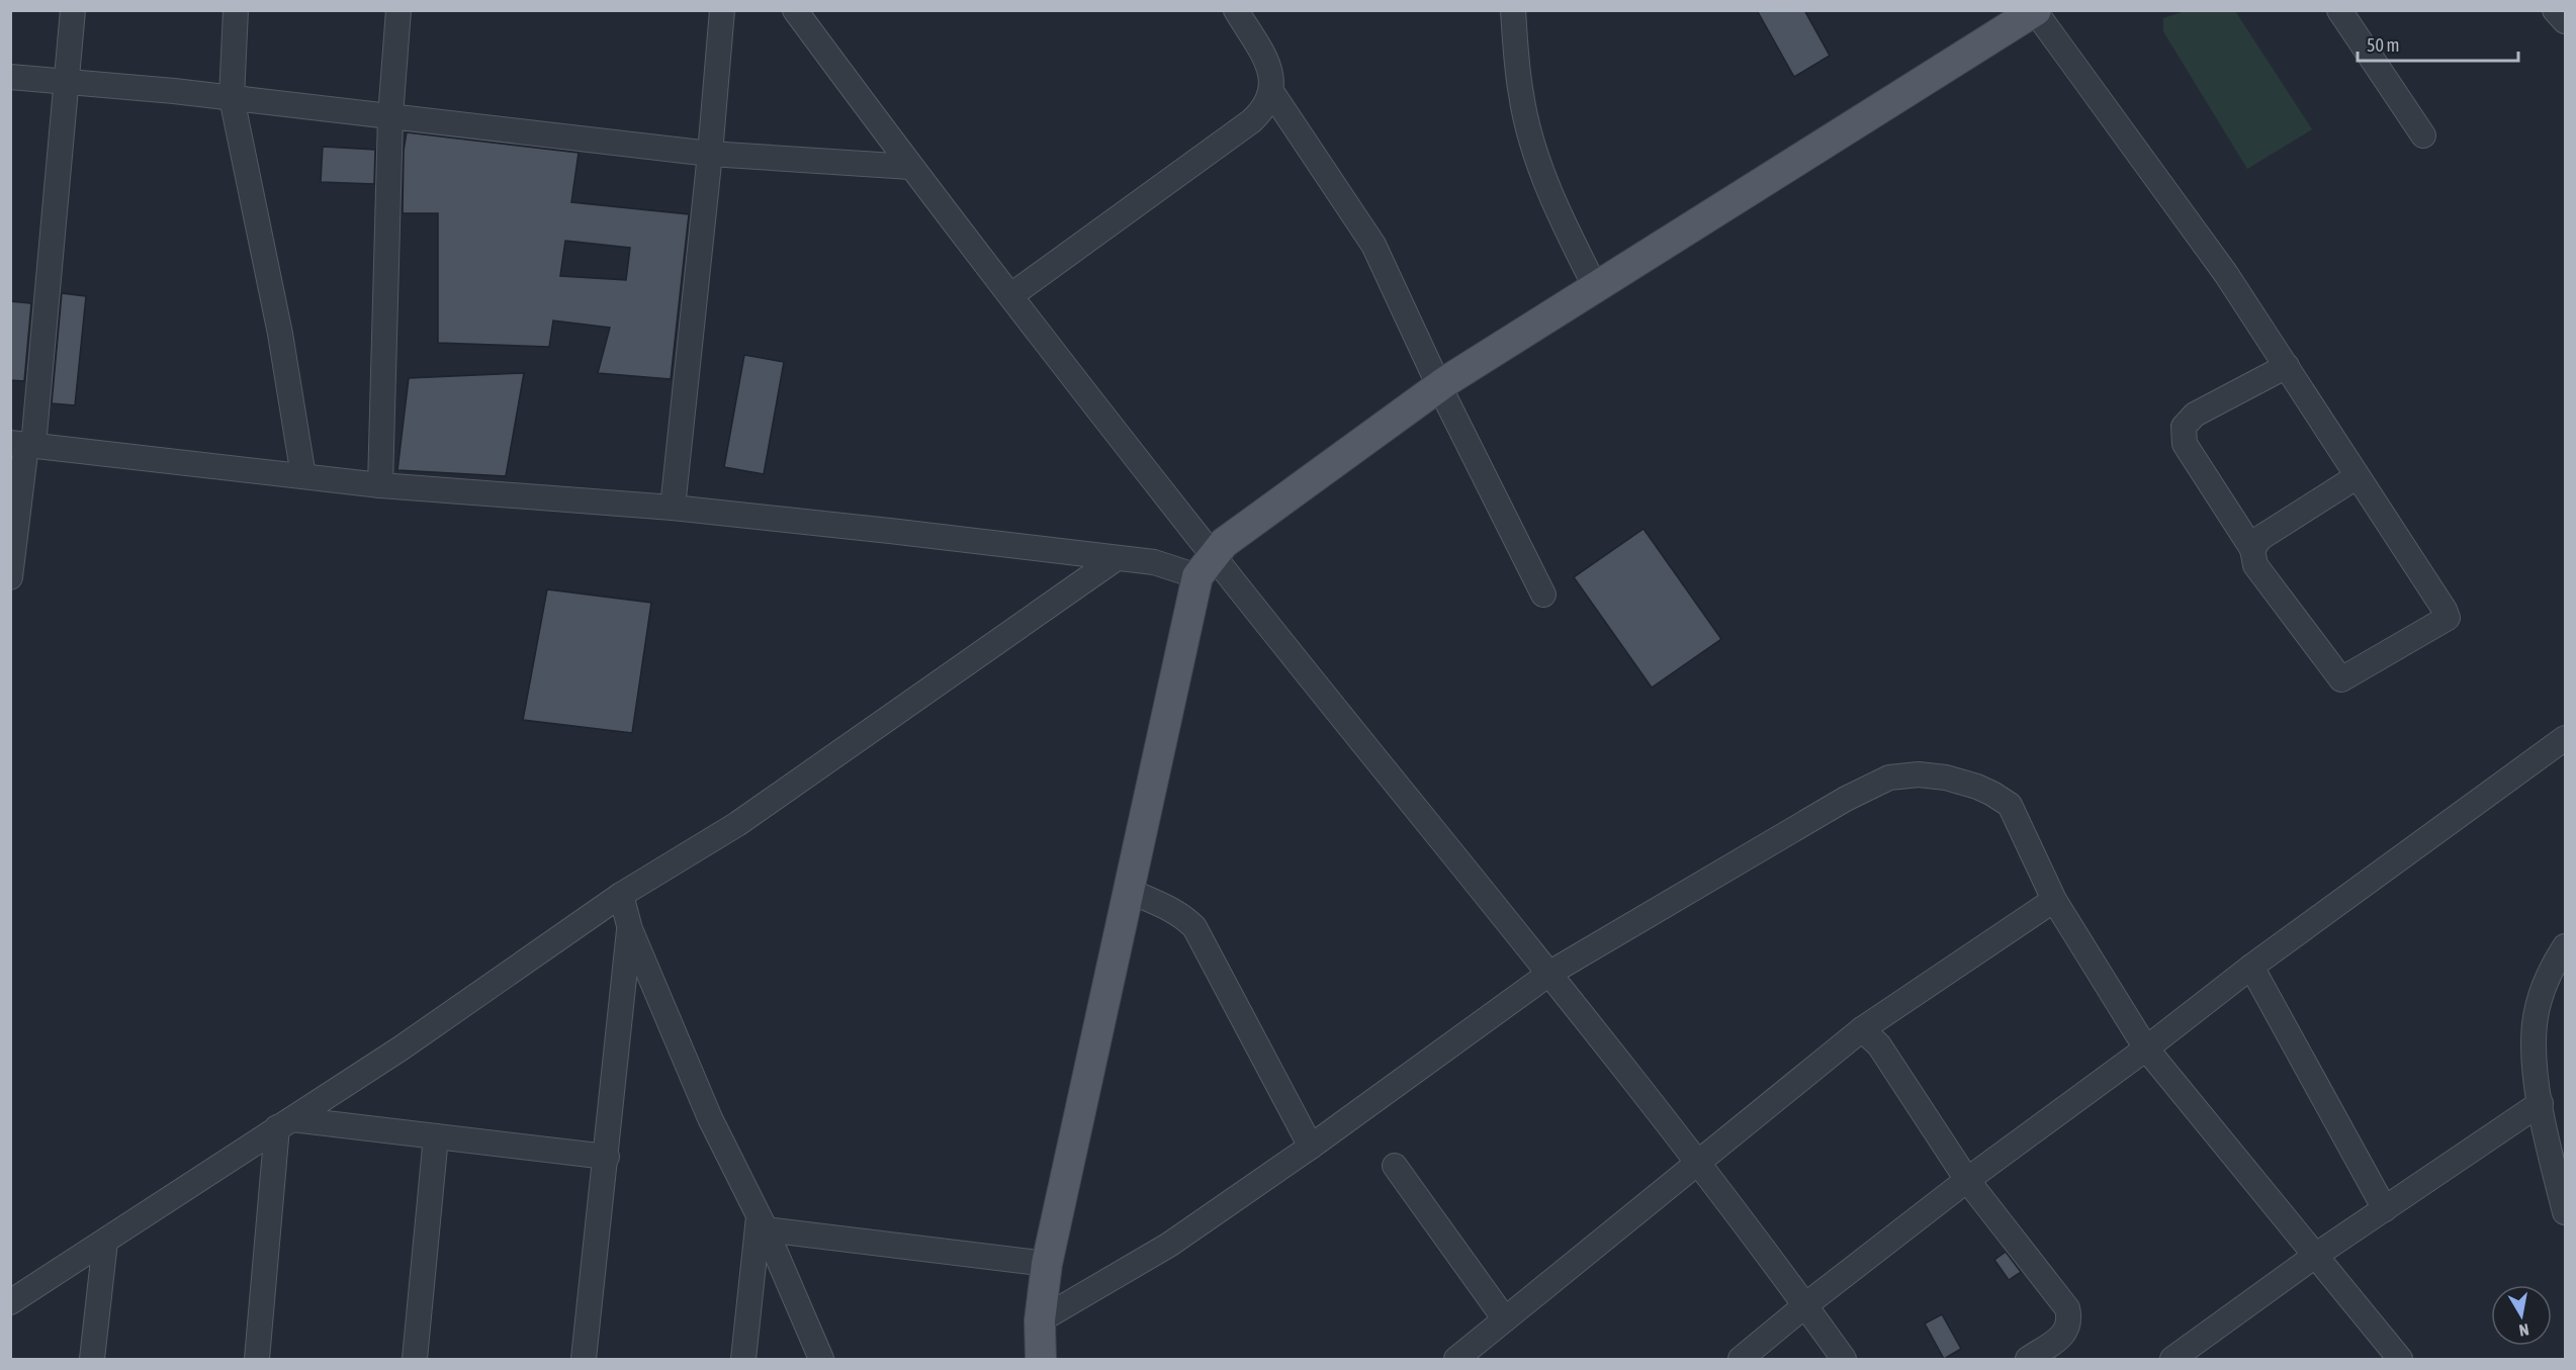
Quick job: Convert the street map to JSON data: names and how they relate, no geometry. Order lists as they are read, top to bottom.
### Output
{
  "scale_bar": "50 m",
  "north": "bottom"
}
